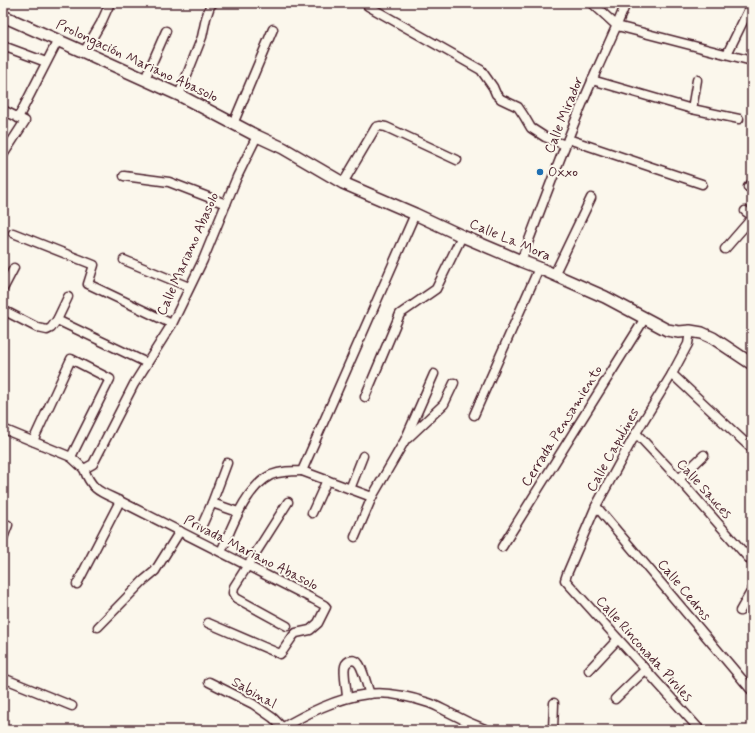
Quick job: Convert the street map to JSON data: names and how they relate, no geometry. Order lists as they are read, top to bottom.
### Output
{
  "streets": {
    "street": [
      "Prolongación Mariano Abasolo",
      "Calle Mirador",
      "Calle La Mora",
      "Calle Mariano Abasolo",
      "Cerrada Pensamiento",
      "Calle Capulines",
      "Calle Sauces",
      "Privada Mariano Abasolo",
      "Calle Cedros",
      "Calle Rinconada Pirules",
      "Sabinal"
    ]
  },
  "crossings": [
    ["Prolongación Mariano Abasolo", "Calle La Mora"],
    ["Prolongación Mariano Abasolo", "Calle Mariano Abasolo"],
    ["Calle Mirador", "Calle La Mora"],
    ["Calle La Mora", "Calle Mariano Abasolo"],
    ["Calle La Mora", "Cerrada Pensamiento"],
    ["Calle La Mora", "Calle Capulines"],
    ["Calle Mariano Abasolo", "Privada Mariano Abasolo"],
    ["Calle Capulines", "Calle Sauces"],
    ["Calle Capulines", "Calle Cedros"],
    ["Calle Capulines", "Calle Rinconada Pirules"]
  ],
  "places": ["Oxxo"]
}
